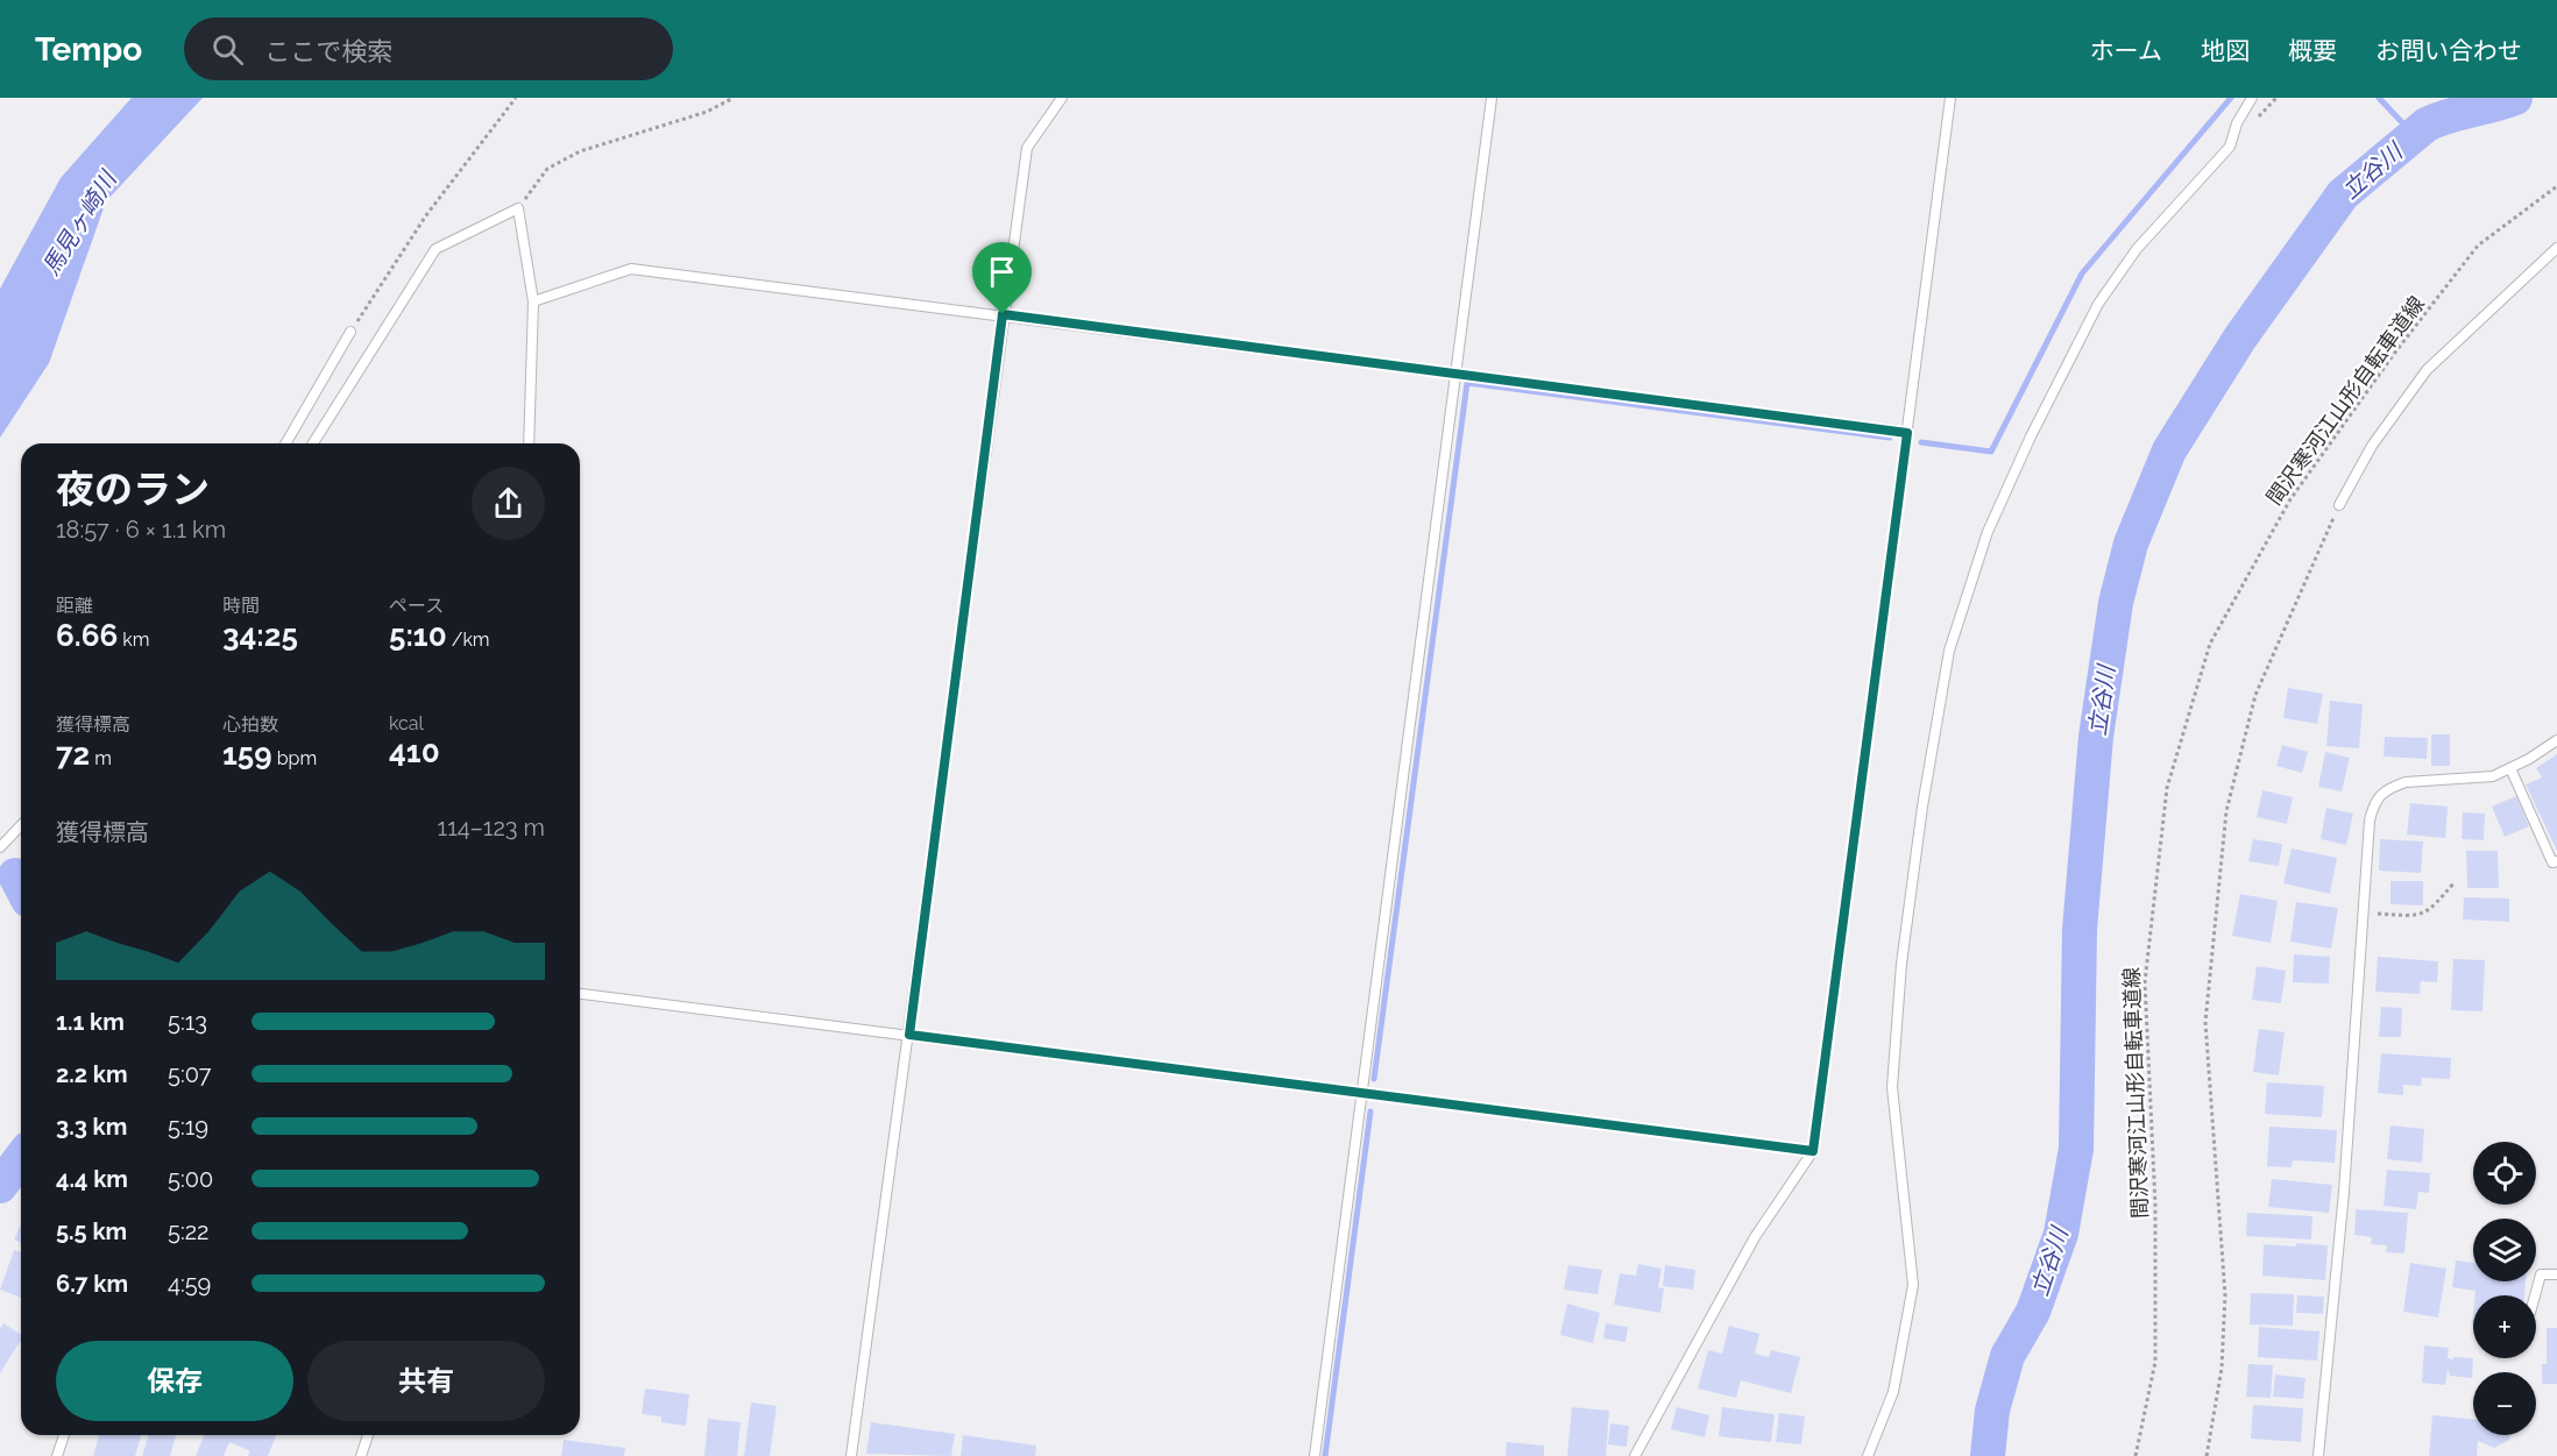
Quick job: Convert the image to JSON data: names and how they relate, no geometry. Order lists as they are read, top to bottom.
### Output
{
  "streets": {
    "path": ["間沢寒河江山形自転車道線"]
  },
  "water": ["立谷川", "馬見ヶ崎川"],
  "page": {
    "header": "Tempo",
    "search": "ここで検索",
    "nav": [
      "ホーム",
      "地図",
      "概要",
      "お問い合わせ"
    ],
    "heading": ["夜のラン", "18:57 · 6 × 1.1 km"],
    "stats": [
      ["距離", "6.66 km"],
      ["時間", "34:25"],
      ["ペース", "5:10 /km"],
      ["獲得標高", "72 m"],
      ["心拍数", "159 bpm"],
      ["kcal", "410"]
    ],
    "chart": ["獲得標高", "114–123 m"],
    "list": [
      {
        "name": "1.1 km",
        "note": "5:13"
      },
      {
        "name": "2.2 km",
        "note": "5:07"
      },
      {
        "name": "3.3 km",
        "note": "5:19"
      },
      {
        "name": "4.4 km",
        "note": "5:00"
      },
      {
        "name": "5.5 km",
        "note": "5:22"
      },
      {
        "name": "6.7 km",
        "note": "4:59"
      }
    ],
    "map_buttons": ["+", "−"],
    "buttons": ["保存", "共有"]
  }
}
